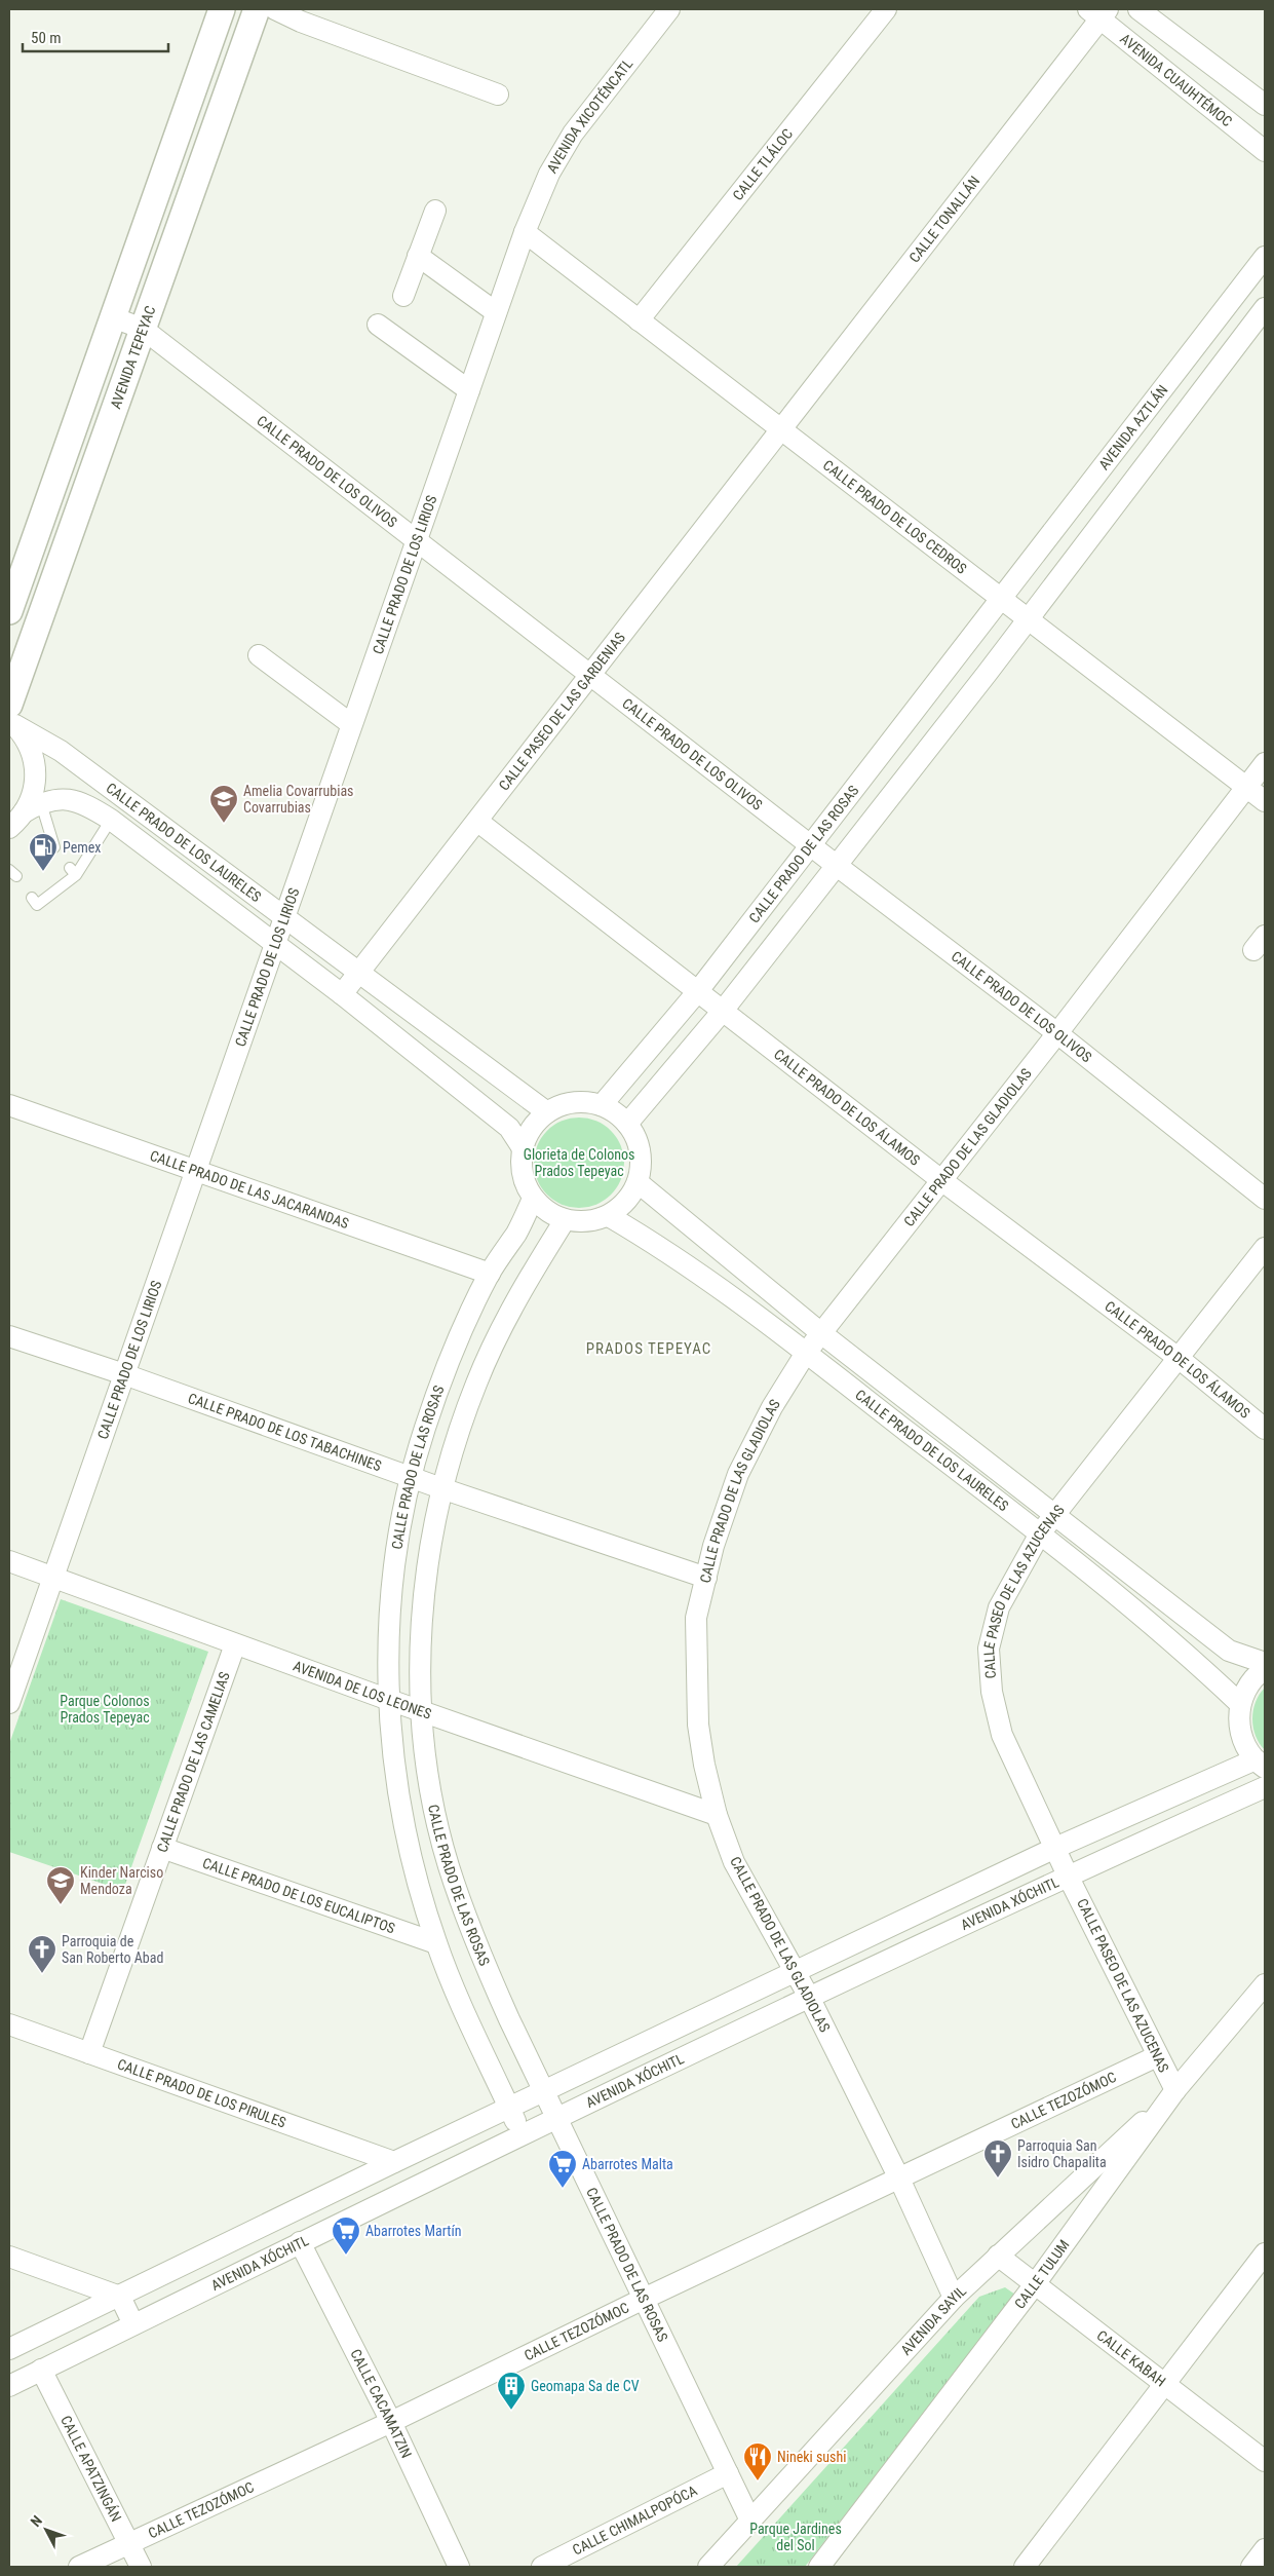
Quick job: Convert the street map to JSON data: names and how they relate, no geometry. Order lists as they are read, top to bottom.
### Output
{
  "streets": {
    "street": [
      "AVENIDA CUAUHTÉMOC",
      "AVENIDA XICOTÉNCATL",
      "CALLE TLÁLOC",
      "CALLE TONALLÁN",
      "AVENIDA TEPEYAC",
      "AVENIDA AZTLÁN",
      "CALLE PRADO DE LOS OLIVOS",
      "CALLE PRADO DE LOS CEDROS",
      "CALLE PRADO DE LOS LIRIOS",
      "CALLE PASEO DE LAS GARDENIAS",
      "CALLE PRADO DE LOS LAURELES",
      "CALLE PRADO DE LAS ROSAS",
      "CALLE PRADO DE LOS ÁLAMOS",
      "CALLE PRADO DE LAS GLADIOLAS",
      "CALLE PRADO DE LAS JACARANDAS",
      "CALLE PRADO DE LOS TABACHINES",
      "CALLE PASEO DE LAS AZUCENAS",
      "AVENIDA DE LOS LEONES",
      "CALLE PRADO DE LAS CAMELIAS",
      "CALLE PRADO DE LOS EUCALIPTOS",
      "AVENIDA XÓCHITL",
      "CALLE PRADO DE LOS PIRULES",
      "CALLE TEZOZÓMOC",
      "CALLE TULUM",
      "AVENIDA SAYIL",
      "CALLE KABAH",
      "CALLE CACAMATZIN",
      "CALLE APATZINGÁN",
      "CALLE CHIMALPOPÓCA"
    ]
  },
  "crossings": [
    ["AVENIDA CUAUHTÉMOC", "CALLE TONALLÁN"],
    ["AVENIDA XICOTÉNCATL", "CALLE PRADO DE LOS CEDROS"],
    ["AVENIDA XICOTÉNCATL", "CALLE PRADO DE LOS LIRIOS"],
    ["CALLE TLÁLOC", "CALLE PRADO DE LOS CEDROS"],
    ["CALLE TONALLÁN", "CALLE PRADO DE LOS CEDROS"],
    ["CALLE TONALLÁN", "CALLE PASEO DE LAS GARDENIAS"],
    ["AVENIDA TEPEYAC", "CALLE PRADO DE LOS OLIVOS"],
    ["AVENIDA TEPEYAC", "CALLE PRADO DE LOS LAURELES"],
    ["AVENIDA AZTLÁN", "CALLE PRADO DE LOS CEDROS"],
    ["AVENIDA AZTLÁN", "CALLE PRADO DE LAS ROSAS"],
    ["CALLE PRADO DE LOS OLIVOS", "CALLE PRADO DE LOS LIRIOS"],
    ["CALLE PRADO DE LOS OLIVOS", "CALLE PASEO DE LAS GARDENIAS"],
    ["CALLE PRADO DE LOS OLIVOS", "CALLE PRADO DE LAS ROSAS"],
    ["CALLE PRADO DE LOS OLIVOS", "CALLE PRADO DE LAS GLADIOLAS"],
    ["CALLE PRADO DE LOS CEDROS", "CALLE PRADO DE LOS LIRIOS"],
    ["CALLE PRADO DE LOS CEDROS", "CALLE PASEO DE LAS GARDENIAS"],
    ["CALLE PRADO DE LOS CEDROS", "CALLE PRADO DE LAS ROSAS"],
    ["CALLE PRADO DE LOS CEDROS", "CALLE PRADO DE LAS GLADIOLAS"],
    ["CALLE PRADO DE LOS LIRIOS", "CALLE PRADO DE LOS LAURELES"],
    ["CALLE PRADO DE LOS LIRIOS", "CALLE PRADO DE LAS JACARANDAS"],
    ["CALLE PRADO DE LOS LIRIOS", "CALLE PRADO DE LOS TABACHINES"],
    ["CALLE PRADO DE LOS LIRIOS", "AVENIDA DE LOS LEONES"],
    ["CALLE PASEO DE LAS GARDENIAS", "CALLE PRADO DE LOS LAURELES"],
    ["CALLE PASEO DE LAS GARDENIAS", "CALLE PRADO DE LOS ÁLAMOS"],
    ["CALLE PRADO DE LOS LAURELES", "CALLE PRADO DE LAS ROSAS"],
    ["CALLE PRADO DE LOS LAURELES", "CALLE PRADO DE LAS GLADIOLAS"],
    ["CALLE PRADO DE LOS LAURELES", "CALLE PASEO DE LAS AZUCENAS"],
    ["CALLE PRADO DE LAS ROSAS", "CALLE PRADO DE LOS ÁLAMOS"],
    ["CALLE PRADO DE LAS ROSAS", "CALLE PRADO DE LAS JACARANDAS"],
    ["CALLE PRADO DE LAS ROSAS", "CALLE PRADO DE LOS TABACHINES"],
    ["CALLE PRADO DE LAS ROSAS", "AVENIDA DE LOS LEONES"],
    ["CALLE PRADO DE LAS ROSAS", "CALLE PRADO DE LOS EUCALIPTOS"],
    ["CALLE PRADO DE LAS ROSAS", "AVENIDA XÓCHITL"],
    ["CALLE PRADO DE LAS ROSAS", "CALLE TEZOZÓMOC"],
    ["CALLE PRADO DE LAS ROSAS", "AVENIDA SAYIL"],
    ["CALLE PRADO DE LAS ROSAS", "CALLE CHIMALPOPÓCA"],
    ["CALLE PRADO DE LOS ÁLAMOS", "CALLE PRADO DE LAS GLADIOLAS"],
    ["CALLE PRADO DE LOS ÁLAMOS", "CALLE PASEO DE LAS AZUCENAS"],
    ["CALLE PRADO DE LAS GLADIOLAS", "CALLE PRADO DE LOS TABACHINES"],
    ["CALLE PRADO DE LAS GLADIOLAS", "AVENIDA DE LOS LEONES"],
    ["CALLE PRADO DE LAS GLADIOLAS", "AVENIDA XÓCHITL"],
    ["CALLE PRADO DE LAS GLADIOLAS", "CALLE TEZOZÓMOC"],
    ["CALLE PRADO DE LAS GLADIOLAS", "AVENIDA SAYIL"],
    ["CALLE PASEO DE LAS AZUCENAS", "AVENIDA XÓCHITL"],
    ["CALLE PASEO DE LAS AZUCENAS", "CALLE TEZOZÓMOC"],
    ["CALLE PASEO DE LAS AZUCENAS", "CALLE TULUM"],
    ["CALLE PASEO DE LAS AZUCENAS", "AVENIDA SAYIL"],
    ["AVENIDA DE LOS LEONES", "CALLE PRADO DE LAS CAMELIAS"],
    ["CALLE PRADO DE LAS CAMELIAS", "CALLE PRADO DE LOS EUCALIPTOS"],
    ["CALLE PRADO DE LAS CAMELIAS", "CALLE PRADO DE LOS PIRULES"],
    ["AVENIDA XÓCHITL", "CALLE PRADO DE LOS PIRULES"],
    ["AVENIDA XÓCHITL", "CALLE CACAMATZIN"],
    ["AVENIDA XÓCHITL", "CALLE APATZINGÁN"],
    ["CALLE TEZOZÓMOC", "CALLE CACAMATZIN"],
    ["CALLE TEZOZÓMOC", "CALLE APATZINGÁN"],
    ["CALLE TULUM", "AVENIDA SAYIL"],
    ["CALLE TULUM", "CALLE KABAH"],
    ["AVENIDA SAYIL", "CALLE KABAH"]
  ],
  "districts": ["PRADOS TEPEYAC"],
  "parks": ["Glorieta de Colonos Prados Tepeyac", "Parque Colonos Prados Tepeyac", "Parque Jardines del Sol"],
  "places": {
    "school or university": ["Amelia Covarrubias Covarrubias", "Kinder Narciso Mendoza"],
    "fuel station": ["Pemex"],
    "church": ["Parroquia de San Roberto Abad", "Parroquia San Isidro Chapalita"],
    "supermarket": ["Abarrotes Malta", "Abarrotes Martín"],
    "building": ["Geomapa Sa de CV"],
    "restaurant": ["Nineki sushi"]
  },
  "scale_bar": "50 m",
  "north": "top left"
}
